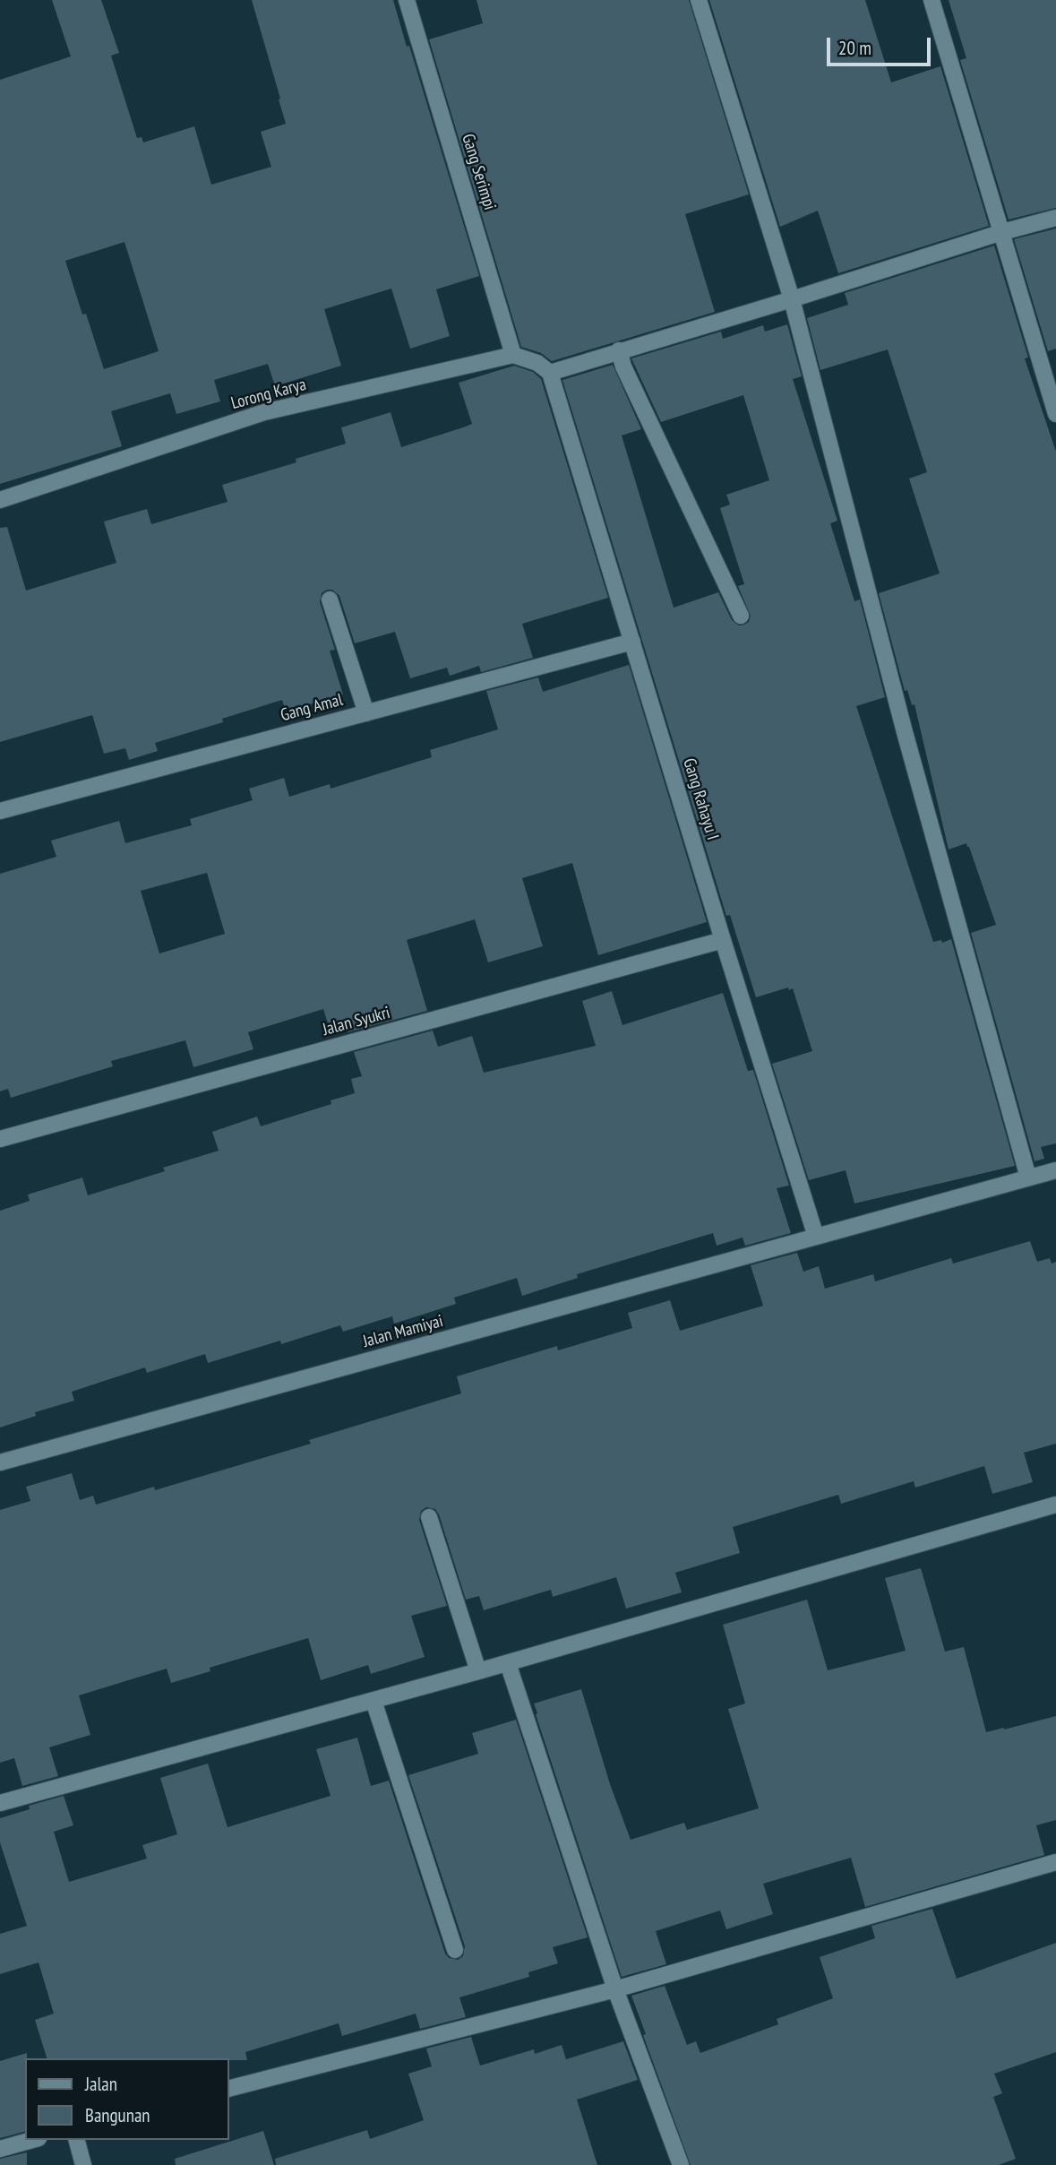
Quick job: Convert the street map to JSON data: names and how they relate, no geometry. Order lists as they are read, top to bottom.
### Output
{
  "streets": {
    "street": [
      "Gang Serimpi",
      "Lorong Karya",
      "Gang Amal",
      "Gang Rahayu I",
      "Jalan Syukri",
      "Jalan Mamiyai"
    ]
  },
  "crossings": [
    ["Gang Serimpi", "Lorong Karya"],
    ["Gang Amal", "Gang Rahayu I"],
    ["Gang Rahayu I", "Jalan Syukri"],
    ["Gang Rahayu I", "Jalan Mamiyai"]
  ],
  "legend": ["Jalan", "Bangunan"],
  "scale_bar": "20 m"
}
